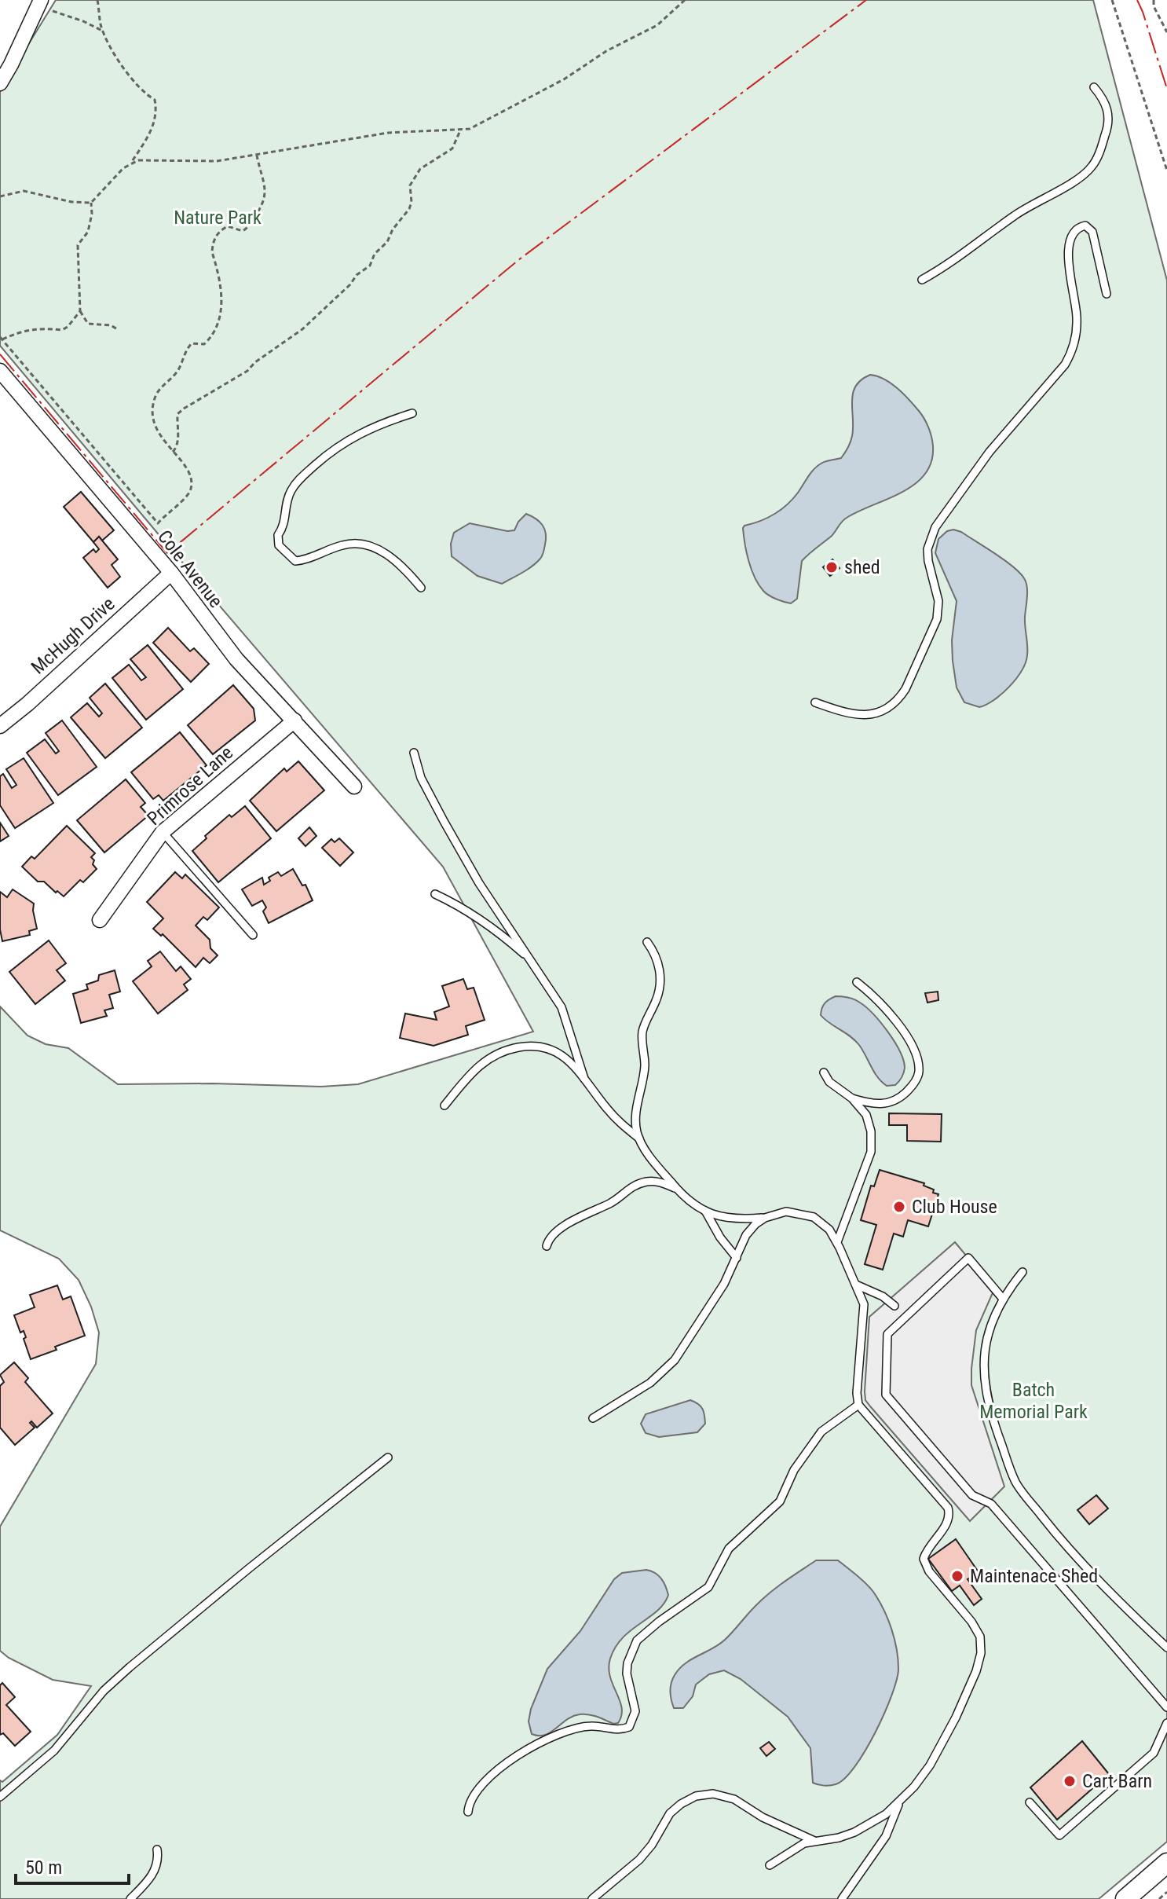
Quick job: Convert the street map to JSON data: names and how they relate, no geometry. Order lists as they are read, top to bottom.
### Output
{
  "streets": {
    "street": ["Cole Avenue", "McHugh Drive", "Primrose Lane"]
  },
  "crossings": [
    ["Cole Avenue", "McHugh Drive"],
    ["Cole Avenue", "Primrose Lane"]
  ],
  "parks": ["Nature Park", "Batch Memorial Park"],
  "places": [
    "shed",
    "Club House",
    "Maintenace Shed",
    "Cart Barn"
  ],
  "scale_bar": "50 m"
}
